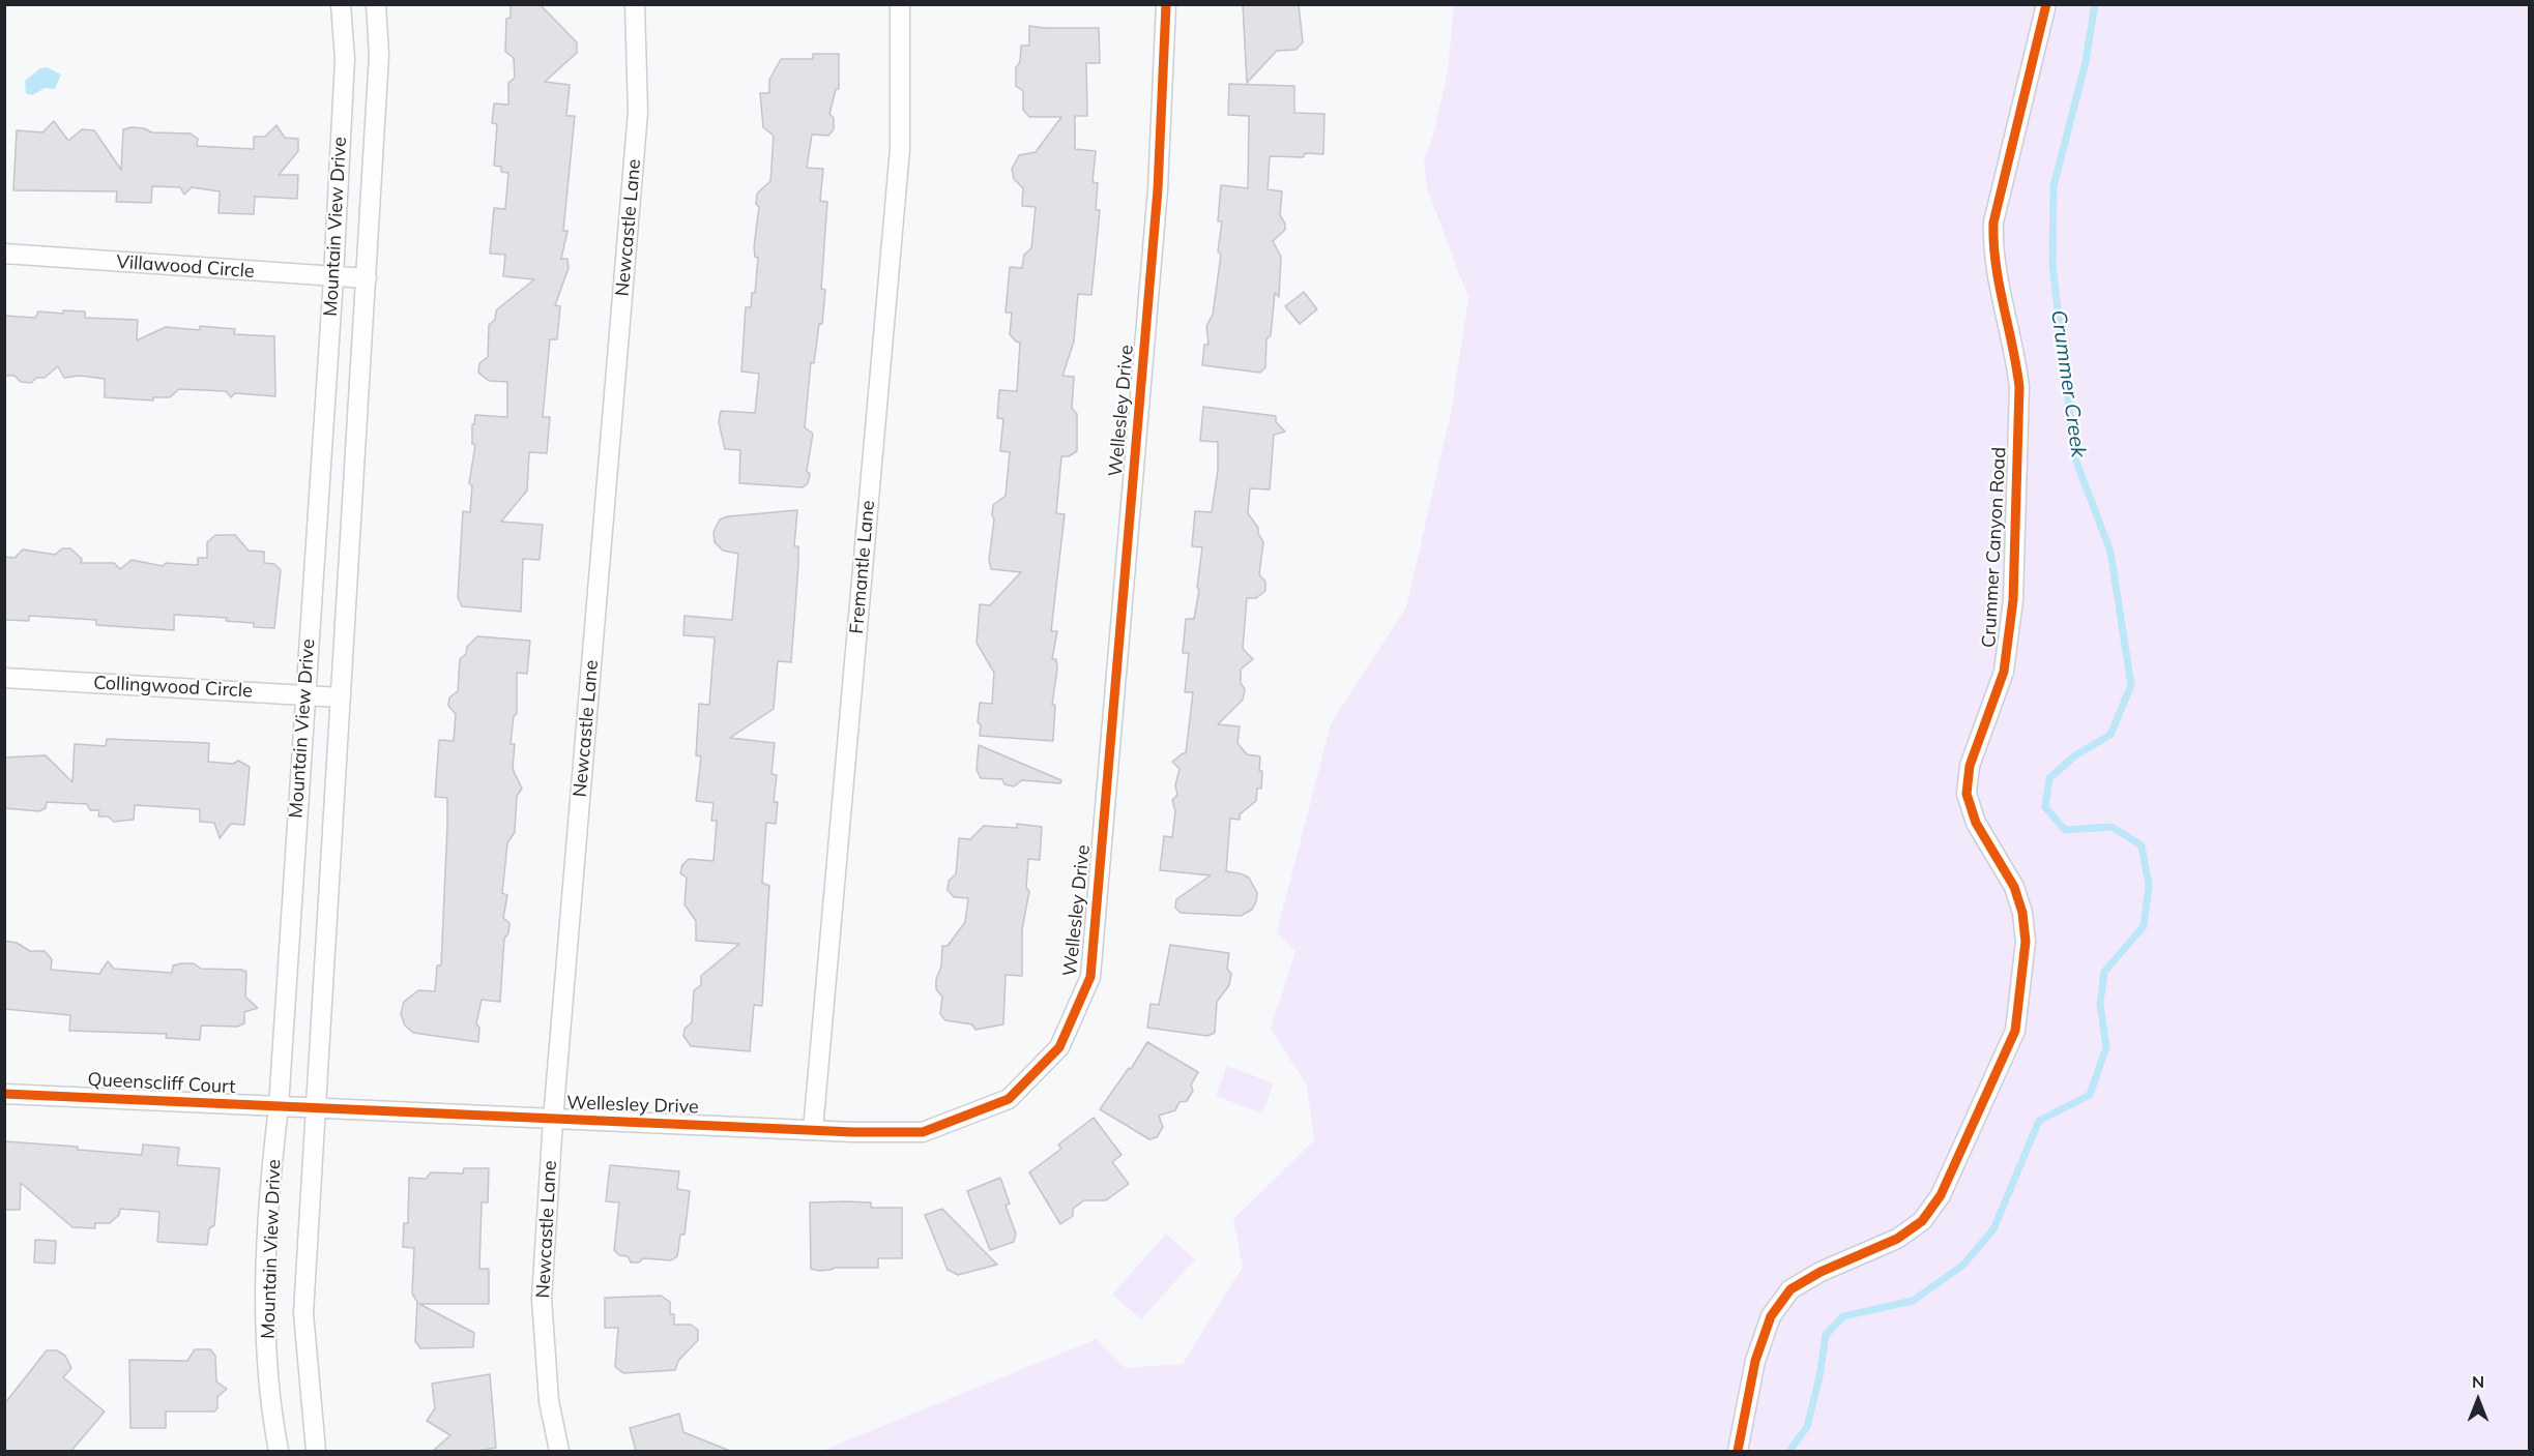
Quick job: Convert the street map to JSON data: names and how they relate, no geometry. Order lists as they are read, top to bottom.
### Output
{
  "streets": {
    "street": [
      "Mountain View Drive",
      "Newcastle Lane",
      "Villawood Circle",
      "Wellesley Drive",
      "Crummer Canyon Road",
      "Fremantle Lane",
      "Collingwood Circle",
      "Queenscliff Court"
    ]
  },
  "crossings": [
    ["Mountain View Drive", "Villawood Circle"],
    ["Mountain View Drive", "Wellesley Drive"],
    ["Mountain View Drive", "Collingwood Circle"],
    ["Mountain View Drive", "Queenscliff Court"],
    ["Newcastle Lane", "Wellesley Drive"],
    ["Wellesley Drive", "Fremantle Lane"],
    ["Wellesley Drive", "Queenscliff Court"]
  ],
  "water": ["Crummer Creek"],
  "north": "top"
}
